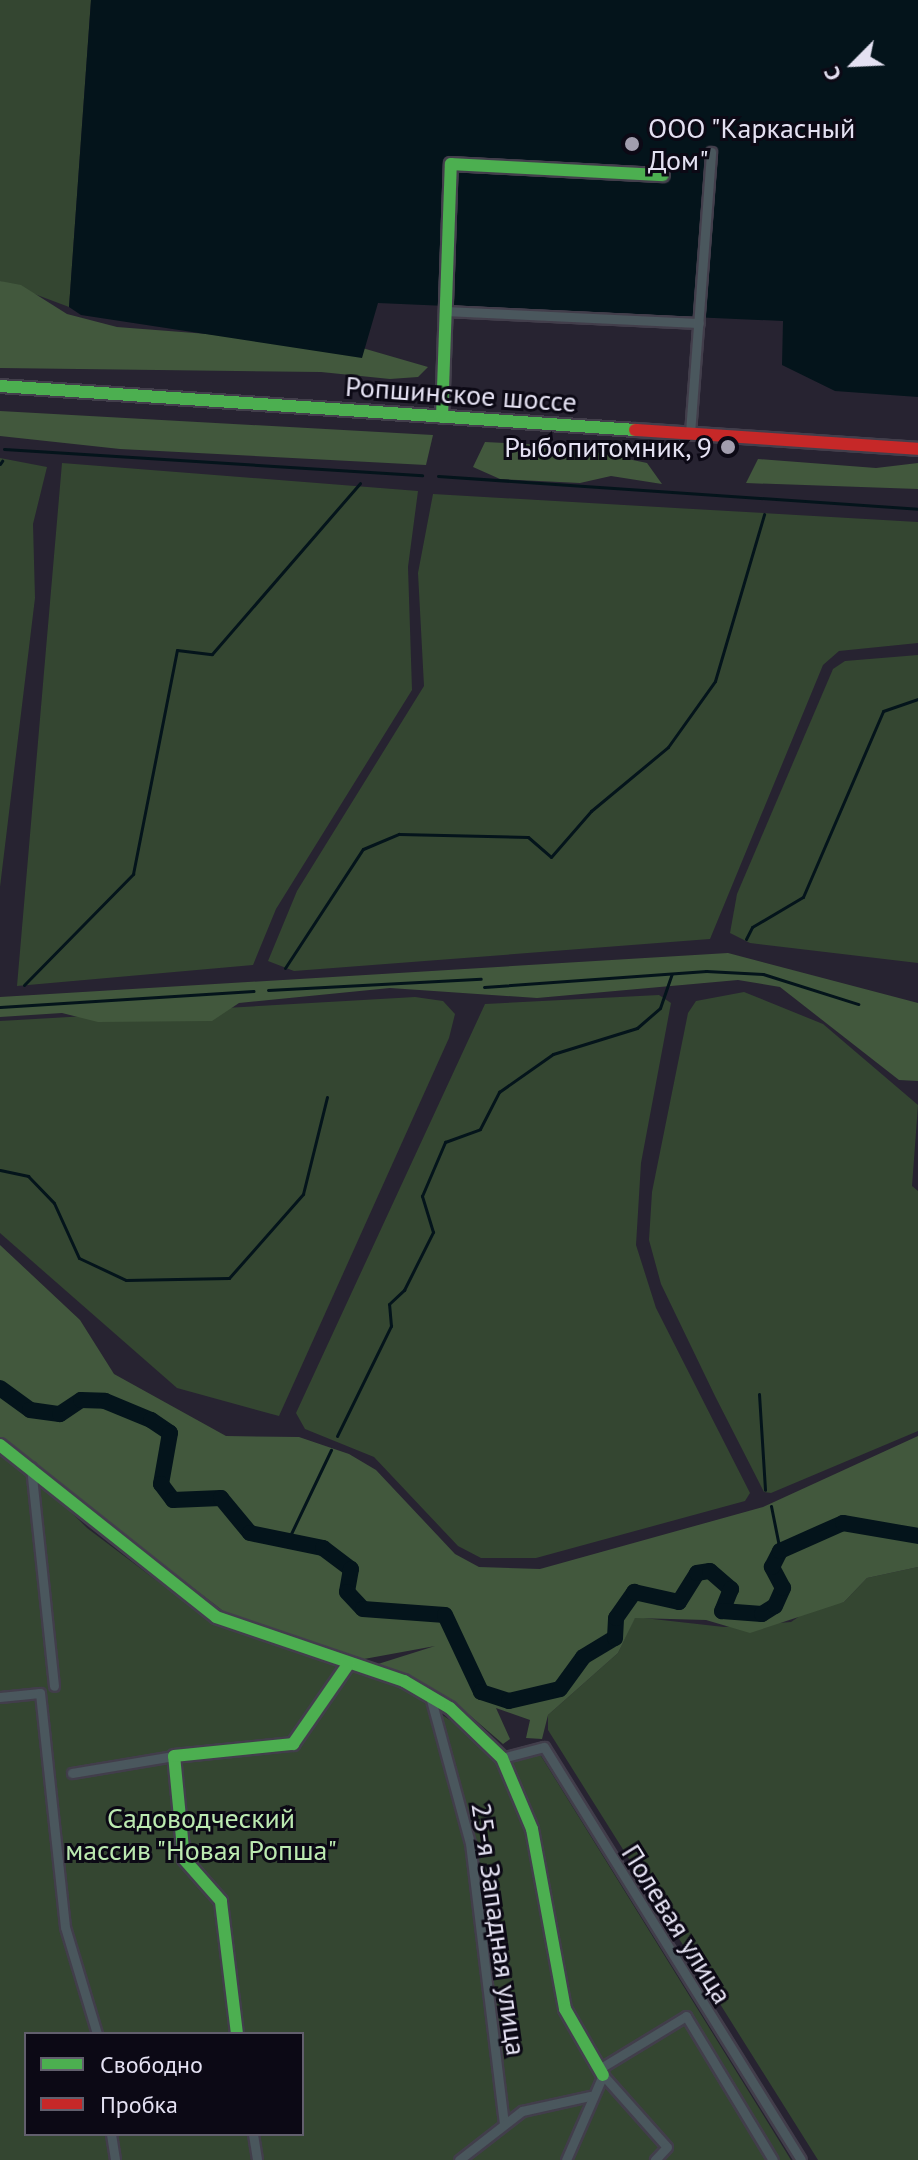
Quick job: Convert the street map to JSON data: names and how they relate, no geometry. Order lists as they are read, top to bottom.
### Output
{
  "streets": {
    "street": ["Ропшинское шоссе", "Полевая улица", "25-я Западная улица"]
  },
  "parks": ["Садоводческий массив \"Новая Ропша\""],
  "places": ["ООО \"Каркасный Дом\"", "Рыбопитомник, 9"],
  "legend": ["Свободно", "Пробка"],
  "north": "bottom left"
}
